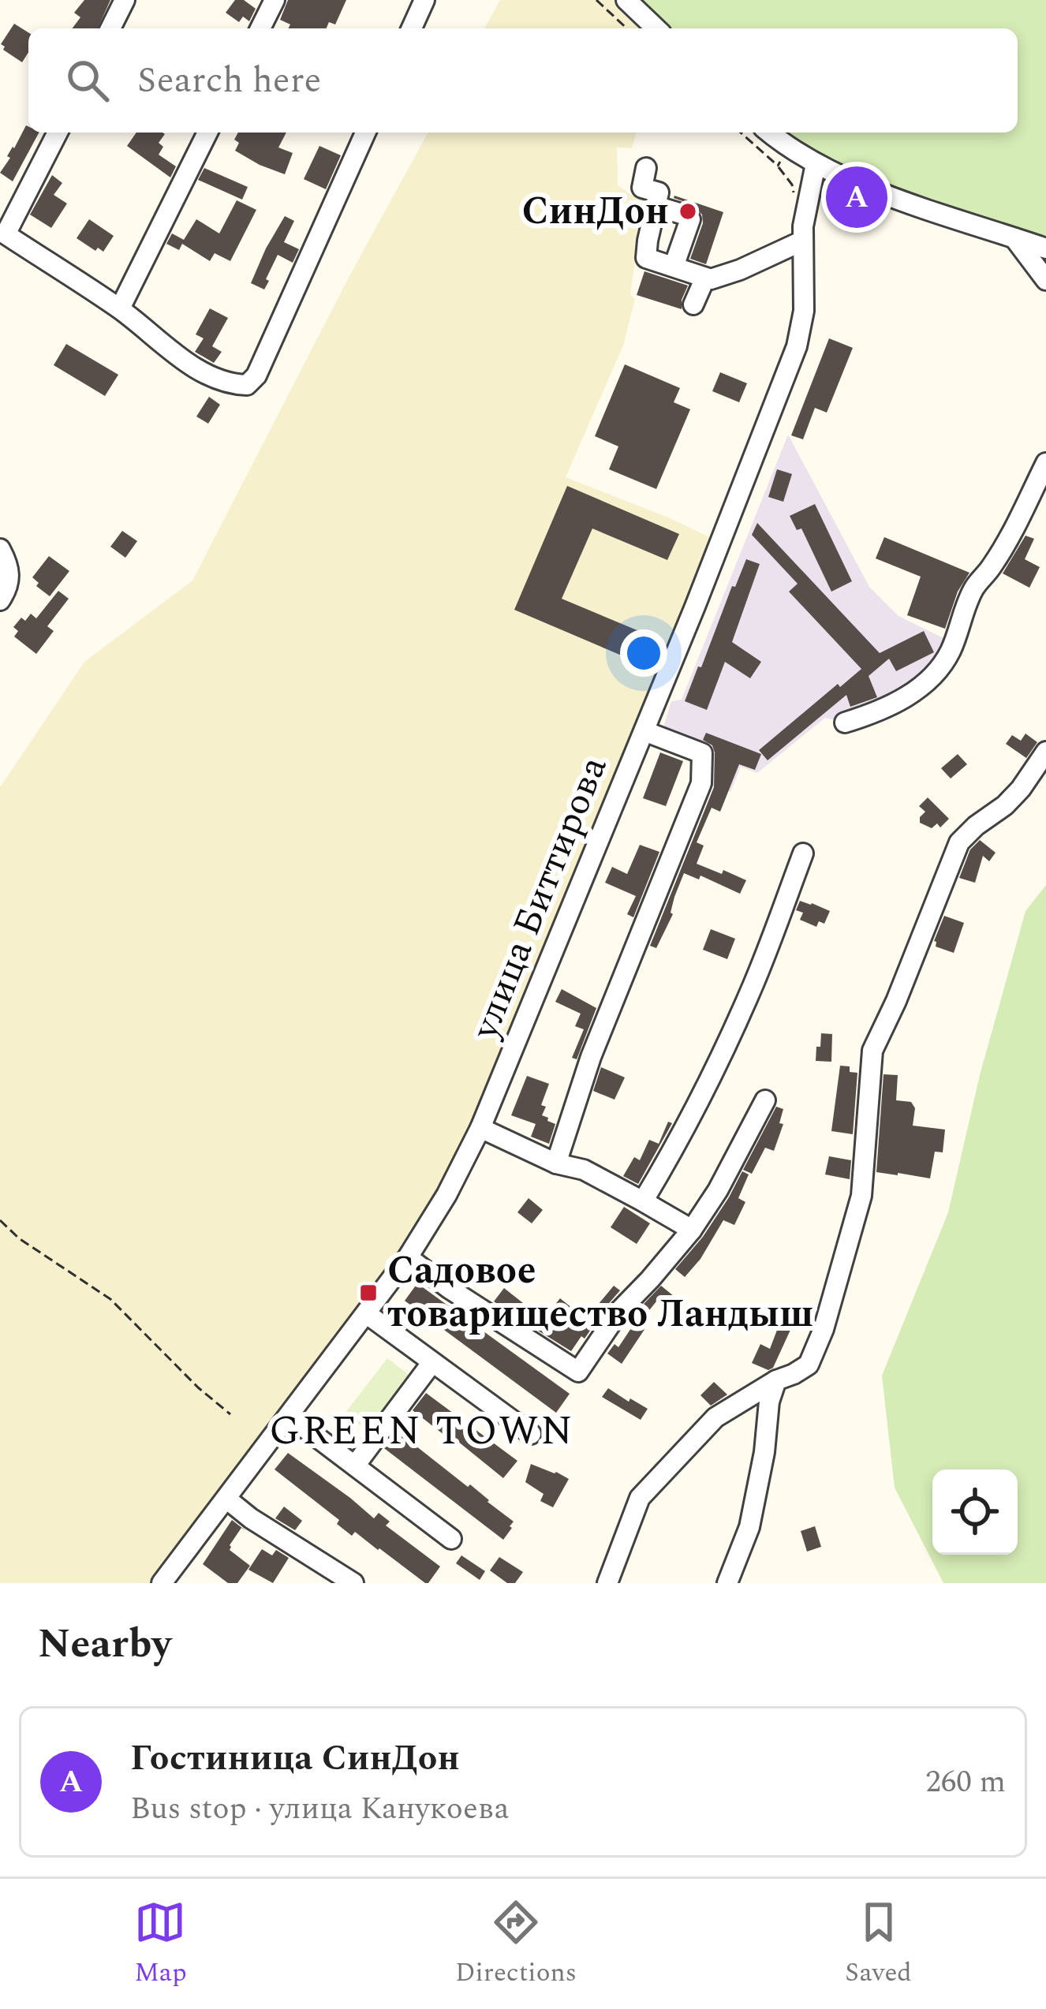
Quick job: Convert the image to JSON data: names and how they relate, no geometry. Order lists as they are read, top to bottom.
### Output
{
  "streets": {
    "street": ["улица Биттирова"]
  },
  "districts": ["GREEN TOWN"],
  "places": {
    "other": ["СинДон"],
    "transit": ["Садовое товарищество Ландыш"]
  },
  "page": {
    "search": "Search here",
    "pins": "A",
    "heading": "Nearby",
    "list": [
      {
        "mark": "A",
        "name": "Гостиница СинДон",
        "note": "Bus stop · улица Канукоева",
        "value": "260 m"
      }
    ],
    "nav": ["Map", "Directions", "Saved"]
  }
}
